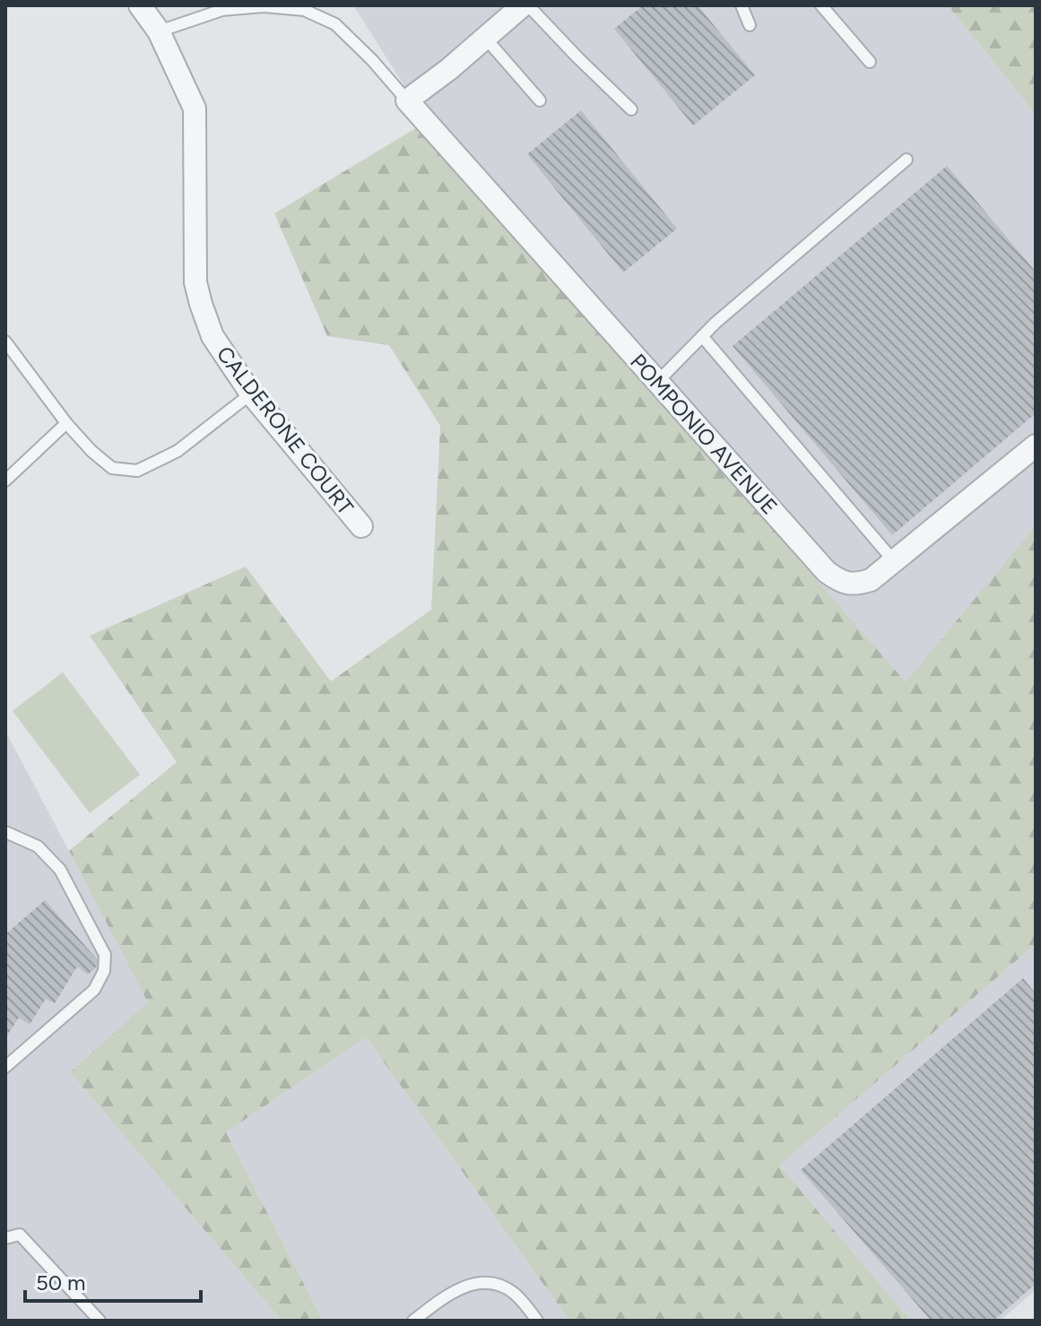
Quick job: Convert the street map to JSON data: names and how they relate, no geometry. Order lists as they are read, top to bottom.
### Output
{
  "streets": {
    "street": ["CALDERONE COURT", "POMPONIO AVENUE"]
  },
  "scale_bar": "50 m"
}
